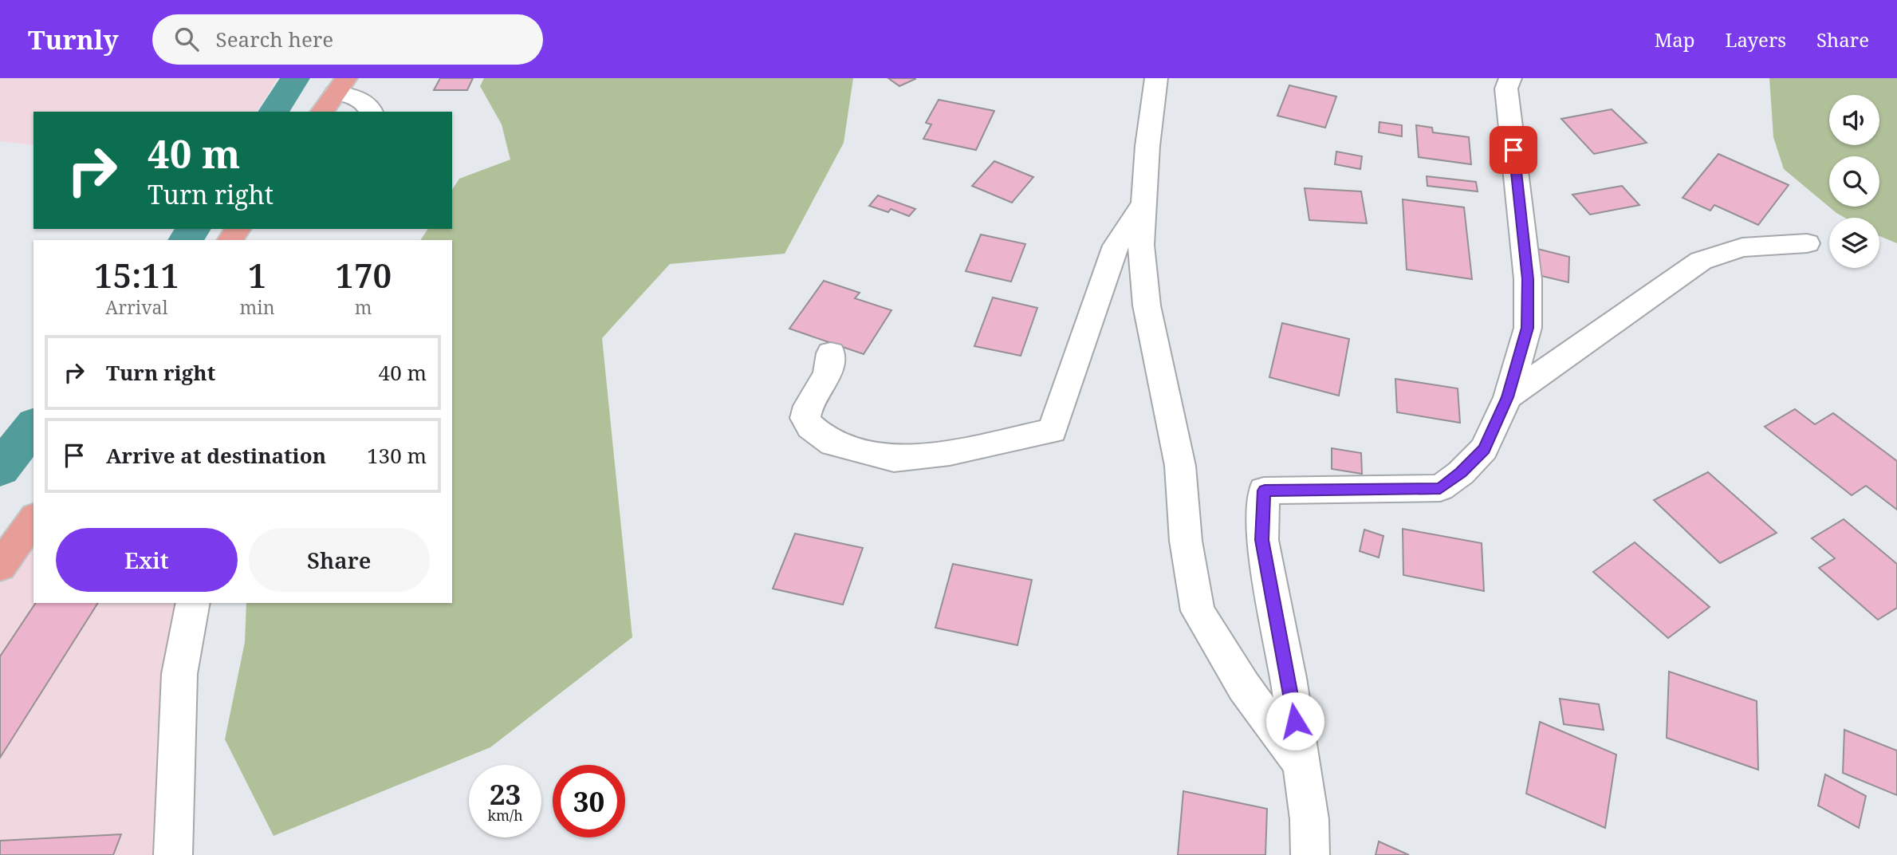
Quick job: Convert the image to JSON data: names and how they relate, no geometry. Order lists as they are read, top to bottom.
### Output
{
  "page": {
    "header": "Turnly",
    "search": "Search here",
    "nav": ["Map", "Layers", "Share"],
    "turn": ["40 m", "Turn right"],
    "eta": [
      "15:11",
      "Arrival",
      "1",
      "min",
      "170",
      "m"
    ],
    "list": [
      {
        "name": "Turn right",
        "value": "40 m"
      },
      {
        "name": "Arrive at destination",
        "value": "130 m"
      }
    ],
    "buttons": ["Exit", "Share"],
    "speed": "23 km/h",
    "limit": "30"
  }
}
